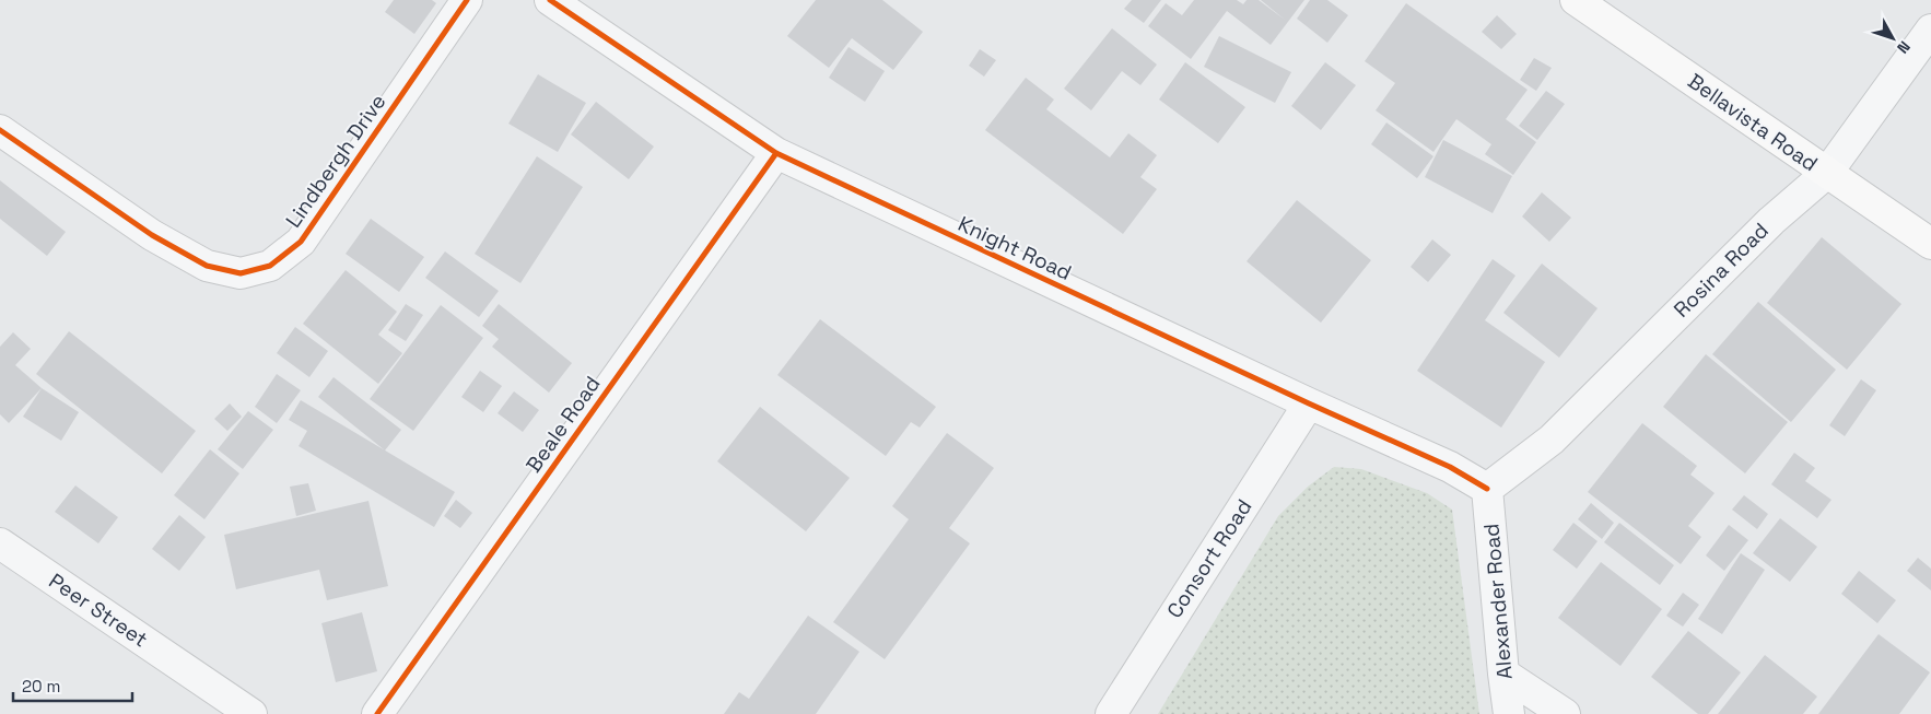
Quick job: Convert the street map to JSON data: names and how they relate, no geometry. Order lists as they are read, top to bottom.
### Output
{
  "streets": {
    "street": [
      "Bellavista Road",
      "Lindbergh Drive",
      "Knight Road",
      "Rosina Road",
      "Beale Road",
      "Consort Road",
      "Alexander Road",
      "Peer Street"
    ]
  },
  "crossings": [
    ["Bellavista Road", "Rosina Road"],
    ["Knight Road", "Rosina Road"],
    ["Knight Road", "Beale Road"],
    ["Knight Road", "Consort Road"],
    ["Knight Road", "Alexander Road"],
    ["Rosina Road", "Alexander Road"]
  ],
  "scale_bar": "20 m",
  "north": "bottom right"
}
